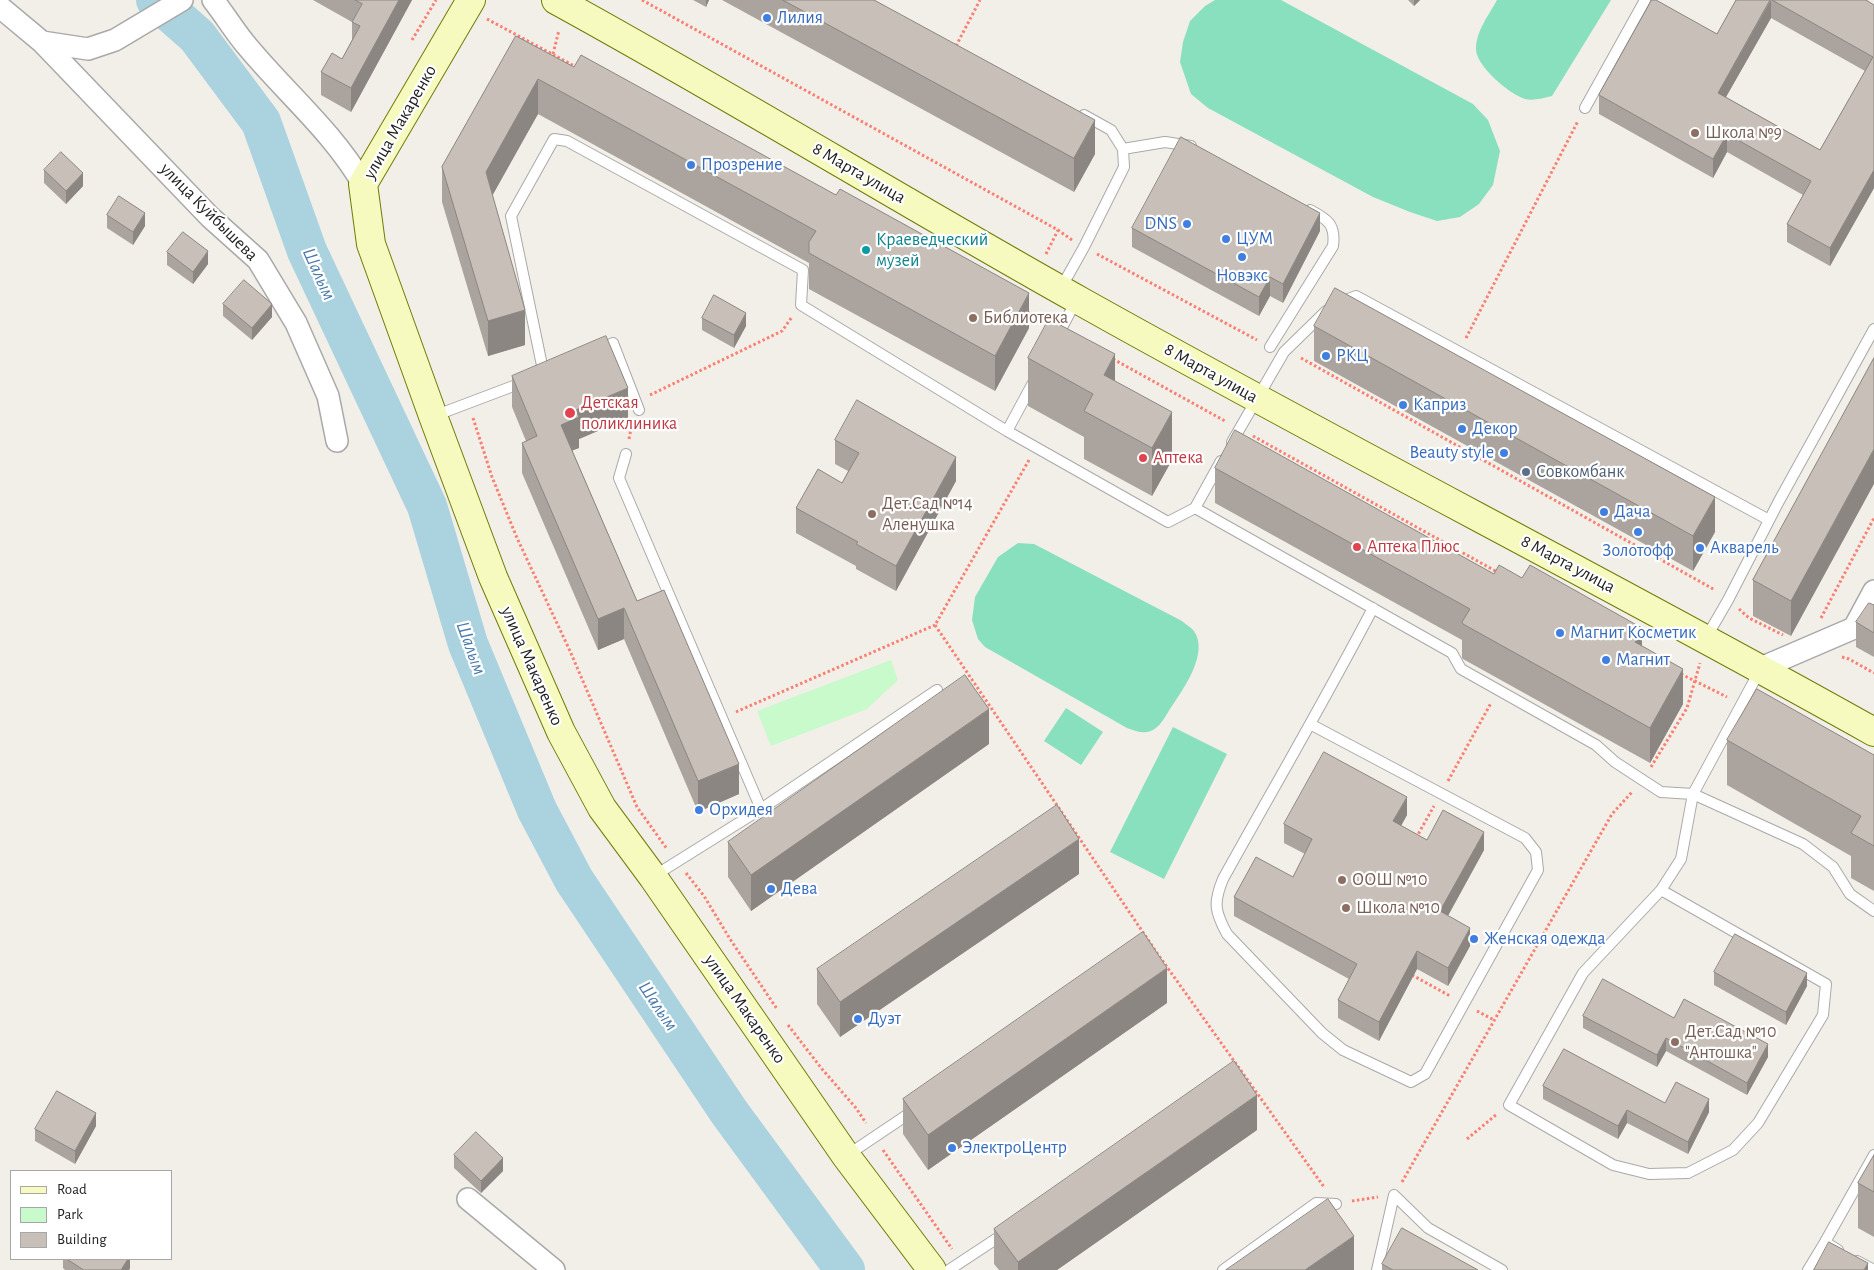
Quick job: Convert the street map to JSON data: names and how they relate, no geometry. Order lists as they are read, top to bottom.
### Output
{
  "streets": {
    "street": ["улица Макаренко", "8 Марта улица", "улица Куйбышева"]
  },
  "water": ["Шалым"],
  "places": [
    "Лилия",
    "Школа №9",
    "Прозрение",
    "DNS",
    "ЦУМ",
    "Краеведческий музей",
    "Новэкс",
    "Библиотека",
    "РКЦ",
    "Каприз",
    "Детская поликлиника",
    "Декор",
    "Beauty style",
    "Аптека",
    "Совкомбанк",
    "Дача",
    "Дет.Сад №14 Аленушка",
    "Золотофф",
    "Аптека Плюс",
    "Акварель",
    "Магнит Косметик",
    "Магнит",
    "Орхидея",
    "ООШ №10",
    "Дева",
    "Школа №10",
    "Женская одежда",
    "Дуэт",
    "Дет.Сад №10 \"Антошка\"",
    "ЭлектроЦентр"
  ],
  "legend": ["Road", "Park", "Building"]
}
